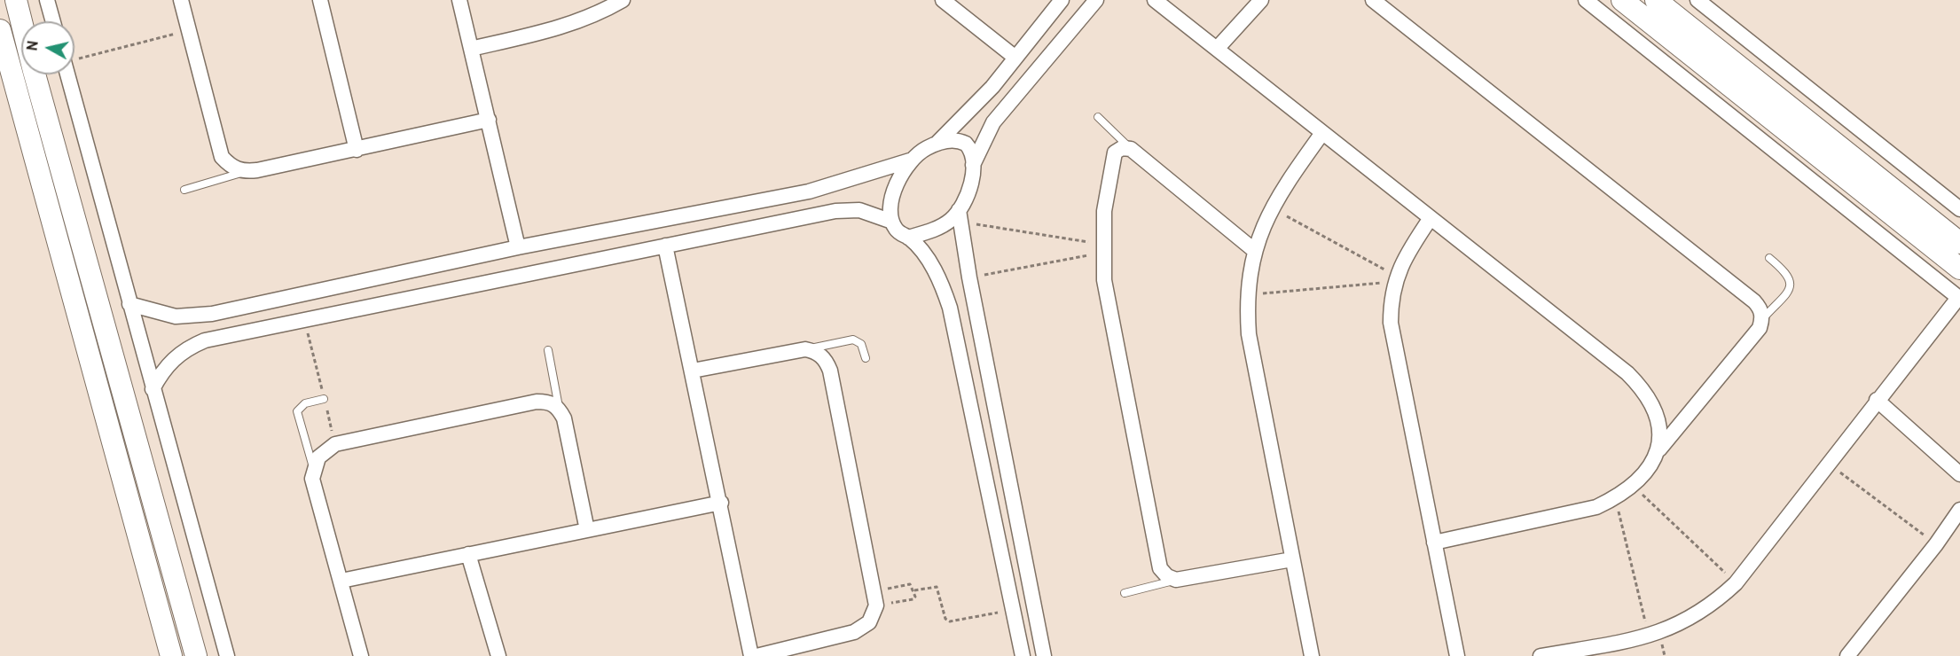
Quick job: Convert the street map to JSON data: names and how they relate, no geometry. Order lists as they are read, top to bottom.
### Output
{
  "north": "left"
}
